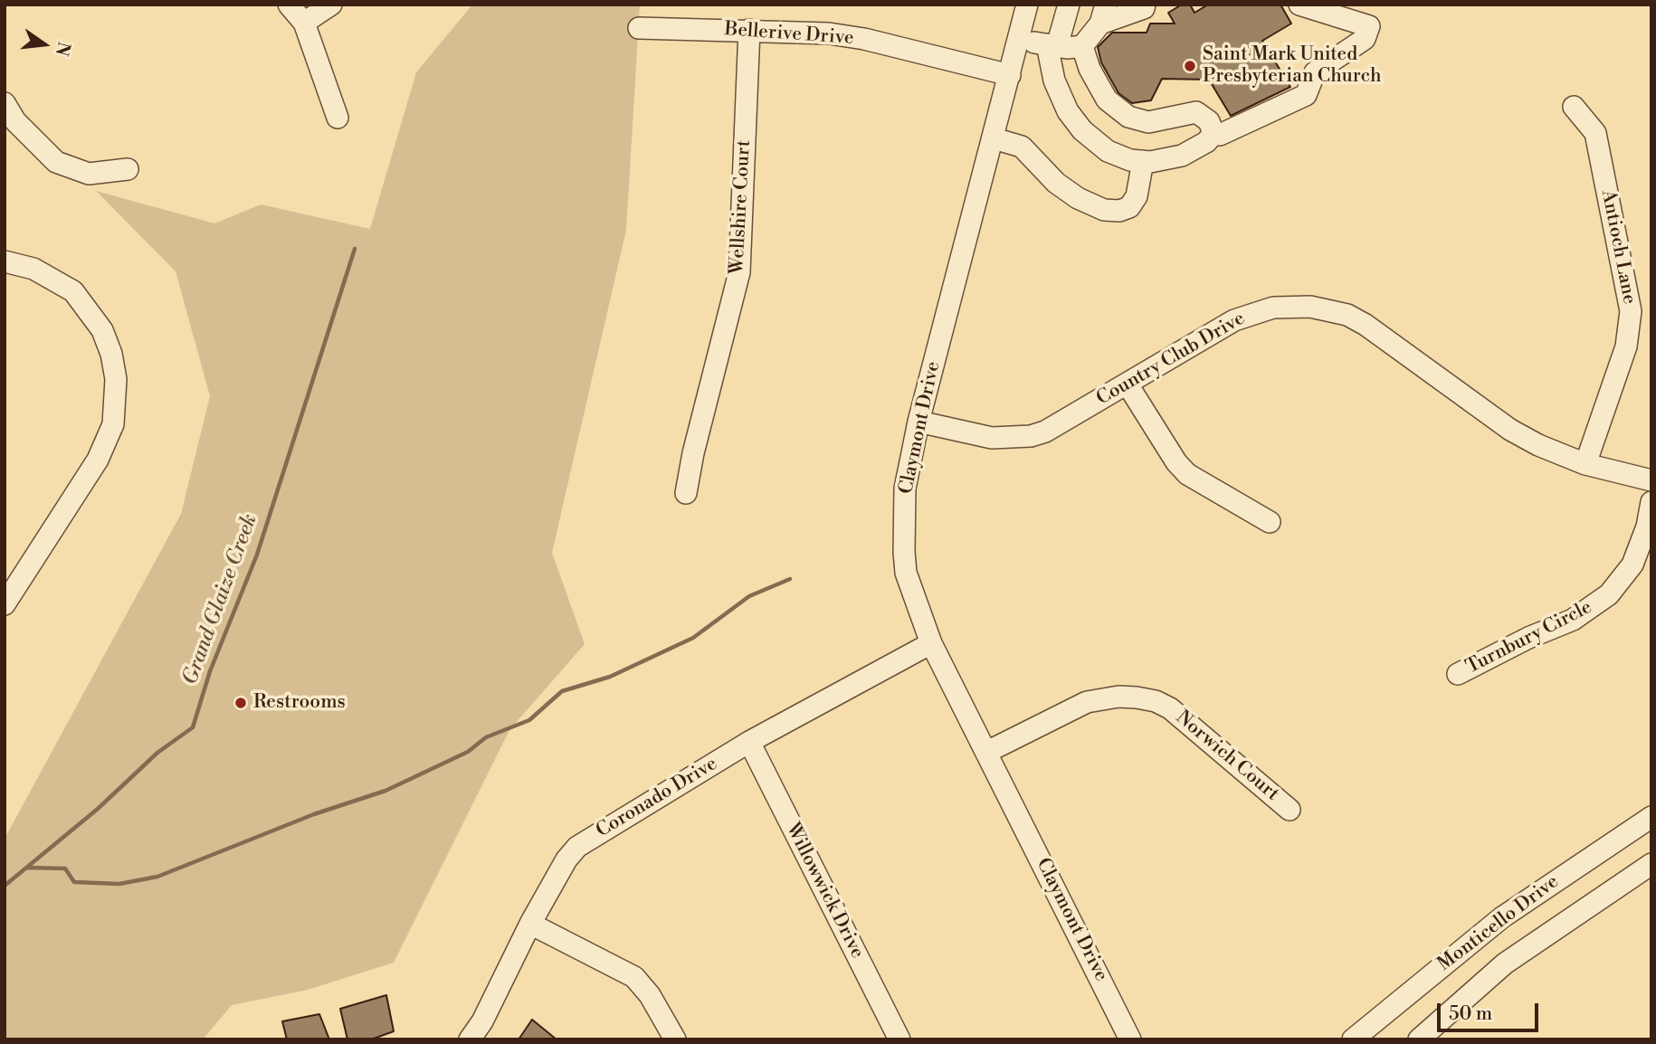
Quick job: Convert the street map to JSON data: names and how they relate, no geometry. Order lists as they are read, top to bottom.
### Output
{
  "streets": {
    "street": [
      "Bellerive Drive",
      "Wellshire Court",
      "Antioch Lane",
      "Country Club Drive",
      "Claymont Drive",
      "Turnbury Circle",
      "Norwich Court",
      "Coronado Drive",
      "Willowwick Drive",
      "Monticello Drive"
    ]
  },
  "crossings": [
    ["Bellerive Drive", "Wellshire Court"],
    ["Bellerive Drive", "Claymont Drive"],
    ["Antioch Lane", "Country Club Drive"],
    ["Country Club Drive", "Claymont Drive"],
    ["Claymont Drive", "Norwich Court"],
    ["Claymont Drive", "Coronado Drive"],
    ["Coronado Drive", "Willowwick Drive"]
  ],
  "water": ["Grand Glaize Creek"],
  "places": ["Saint Mark United Presbyterian Church", "Restrooms"],
  "scale_bar": "50 m",
  "north": "right"
}
